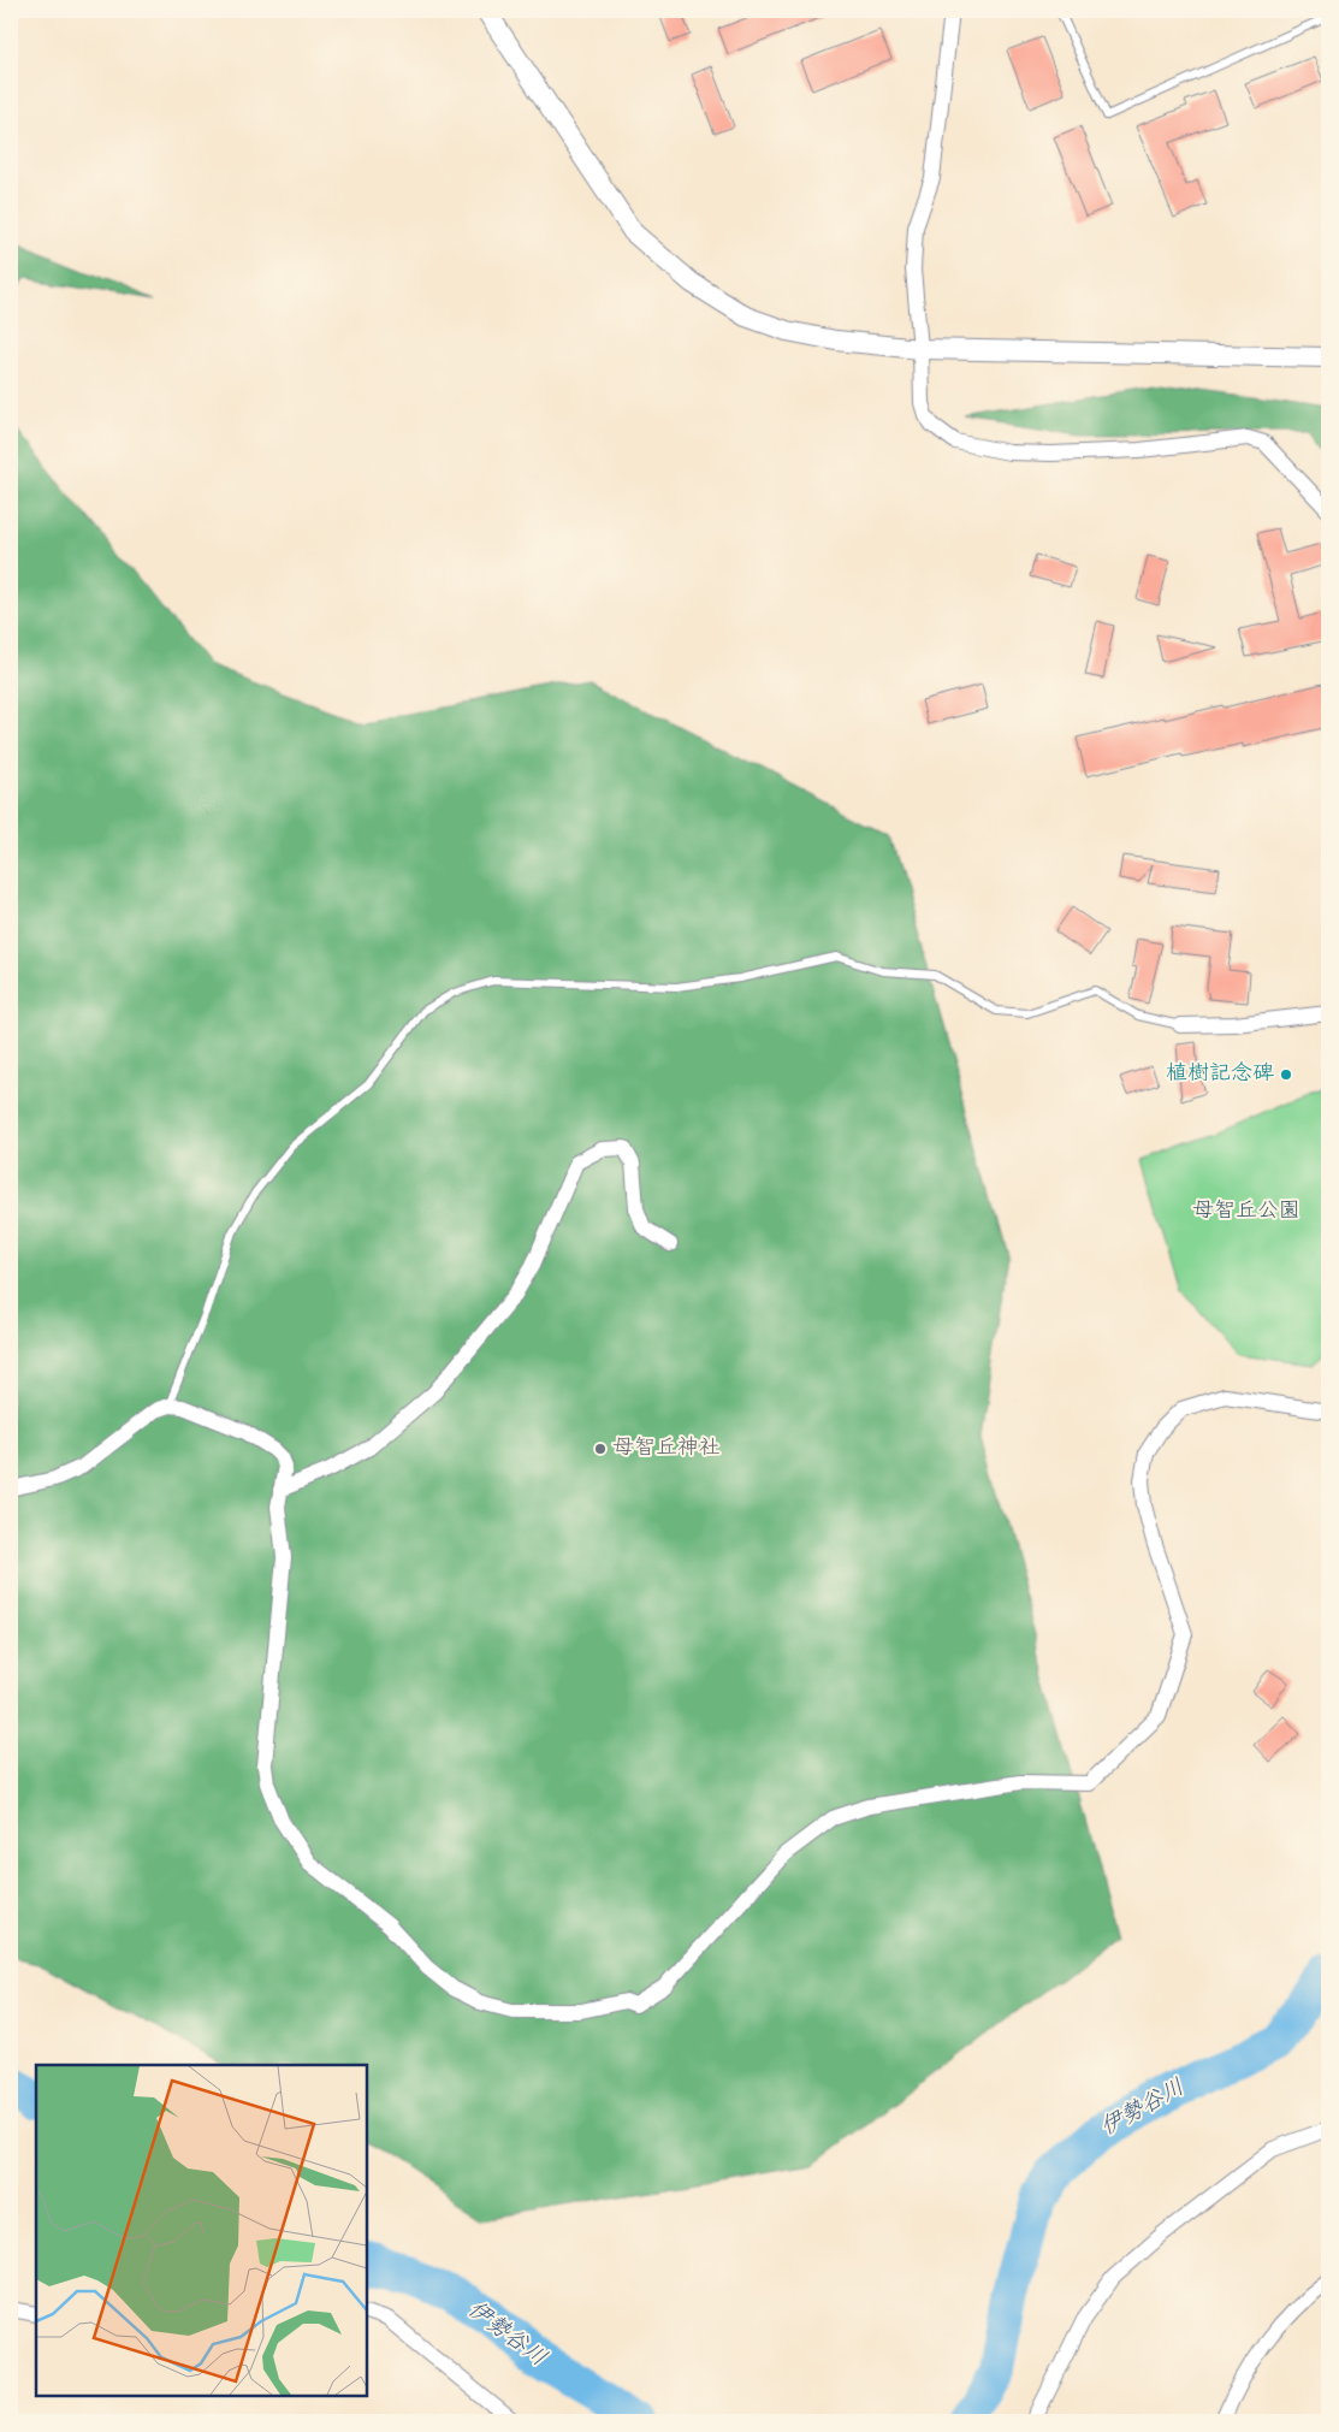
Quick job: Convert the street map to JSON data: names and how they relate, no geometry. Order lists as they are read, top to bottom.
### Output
{
  "water": ["伊勢谷川"],
  "parks": ["母智丘公園"],
  "places": ["植樹記念碑", "母智丘神社"]
}
